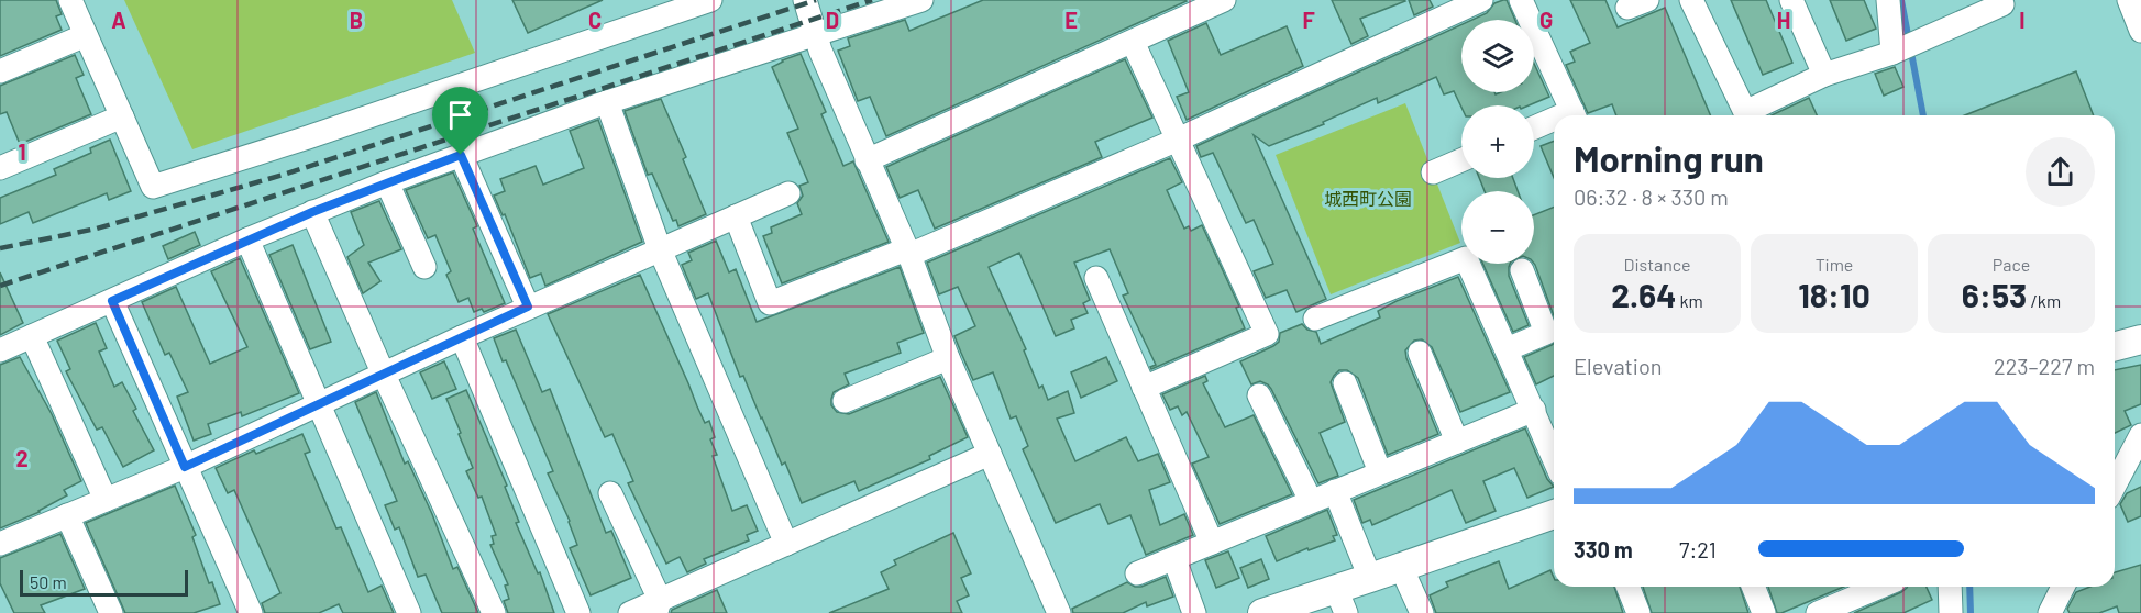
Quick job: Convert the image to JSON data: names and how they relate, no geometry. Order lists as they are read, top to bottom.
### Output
{
  "parks": ["城西町公園"],
  "scale_bar": "50 m",
  "page": {
    "map_buttons": ["+", "−"],
    "heading": ["Morning run", "06:32 · 8 × 330 m"],
    "stats": [
      ["Distance", "2.64 km"],
      ["Time", "18:10"],
      ["Pace", "6:53 /km"]
    ],
    "chart": ["Elevation", "223–227 m"],
    "list": [
      {
        "name": "330 m",
        "note": "7:21"
      }
    ],
    "scale": "50 m"
  },
  "grid": {
    "columns": [
      "A",
      "B",
      "C",
      "D",
      "E",
      "F",
      "G",
      "H",
      "I"
    ],
    "rows": ["1", "2"]
  }
}
